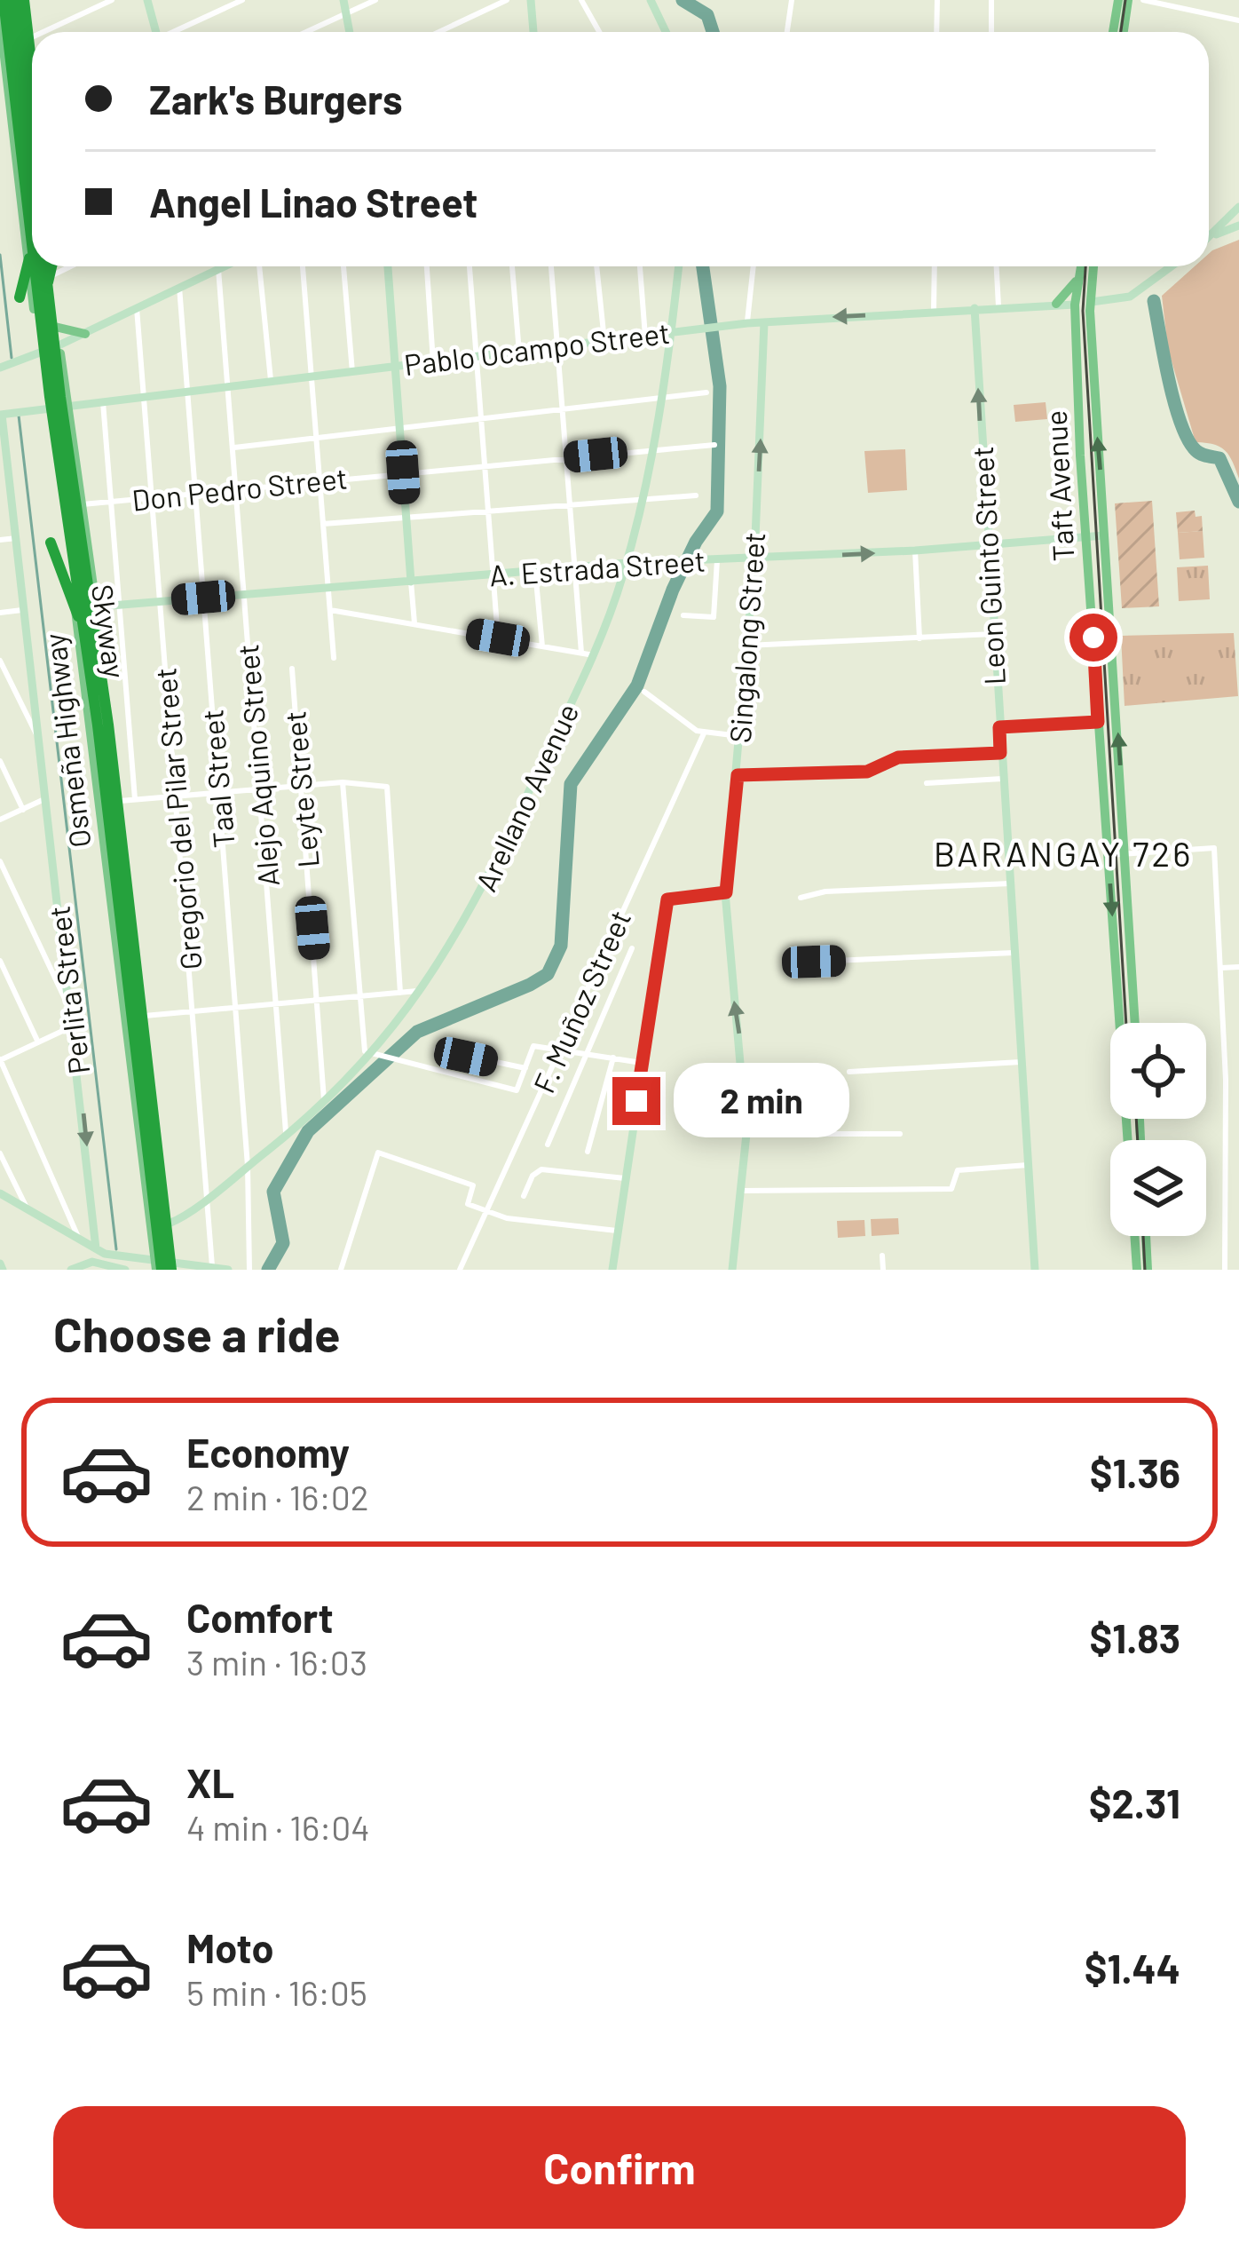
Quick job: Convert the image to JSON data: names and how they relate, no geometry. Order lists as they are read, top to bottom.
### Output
{
  "streets": {
    "highway": ["Skyway"],
    "main road": ["Taft Avenue", "Osmeña Highway"],
    "street": [
      "Pablo Ocampo Street",
      "Don Pedro Street",
      "Leon Guinto Street",
      "A. Estrada Street",
      "Singalong Street",
      "Alejo Aquino Street",
      "Taal Street",
      "Leyte Street",
      "Arellano Avenue",
      "Gregorio del Pilar Street",
      "Perlita Street",
      "F. Muñoz Street"
    ]
  },
  "crossings": [
    ["Pablo Ocampo Street", "Taft Avenue"],
    ["Pablo Ocampo Street", "Leon Guinto Street"],
    ["Pablo Ocampo Street", "Singalong Street"],
    ["Pablo Ocampo Street", "Osmeña Highway"],
    ["Pablo Ocampo Street", "Alejo Aquino Street"],
    ["Pablo Ocampo Street", "Taal Street"],
    ["Pablo Ocampo Street", "Arellano Avenue"],
    ["Pablo Ocampo Street", "Gregorio del Pilar Street"],
    ["Pablo Ocampo Street", "Perlita Street"],
    ["Taft Avenue", "A. Estrada Street"],
    ["Don Pedro Street", "Osmeña Highway"],
    ["Don Pedro Street", "Alejo Aquino Street"],
    ["Don Pedro Street", "Taal Street"],
    ["Don Pedro Street", "Arellano Avenue"],
    ["Don Pedro Street", "Gregorio del Pilar Street"],
    ["Leon Guinto Street", "A. Estrada Street"],
    ["A. Estrada Street", "Singalong Street"],
    ["A. Estrada Street", "Osmeña Highway"],
    ["A. Estrada Street", "Alejo Aquino Street"],
    ["A. Estrada Street", "Taal Street"],
    ["A. Estrada Street", "Arellano Avenue"],
    ["A. Estrada Street", "Gregorio del Pilar Street"],
    ["Skyway", "Osmeña Highway"],
    ["Osmeña Highway", "Arellano Avenue"],
    ["Alejo Aquino Street", "Arellano Avenue"],
    ["Taal Street", "Arellano Avenue"],
    ["Leyte Street", "Arellano Avenue"],
    ["Arellano Avenue", "Gregorio del Pilar Street"]
  ],
  "one_way": ["Singalong Street"],
  "districts": ["BARANGAY 726"],
  "page": {
    "banner": ["Zark's Burgers", "Angel Linao Street"],
    "bubble": "2 min",
    "heading": "Choose a ride",
    "list": [
      {
        "name": "Economy",
        "note": "2 min · 16:02",
        "value": "$1.36"
      },
      {
        "name": "Comfort",
        "note": "3 min · 16:03",
        "value": "$1.83"
      },
      {
        "name": "XL",
        "note": "4 min · 16:04",
        "value": "$2.31"
      },
      {
        "name": "Moto",
        "note": "5 min · 16:05",
        "value": "$1.44"
      }
    ],
    "buttons": "Confirm"
  }
}
